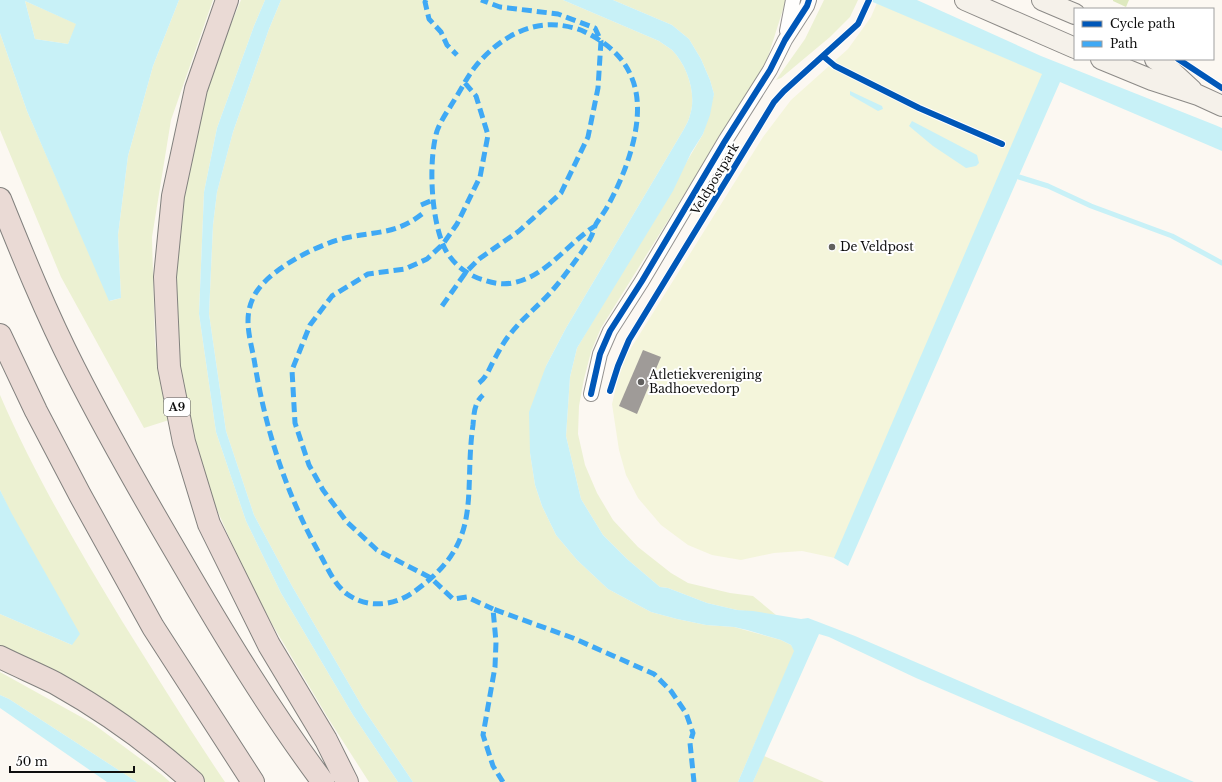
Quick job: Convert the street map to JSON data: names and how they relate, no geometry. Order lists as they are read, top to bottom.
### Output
{
  "streets": {
    "highway": ["A9"],
    "street": ["Veldpostpark"]
  },
  "places": ["De Veldpost", "Atletiekvereniging Badhoevedorp"],
  "legend": ["Cycle path", "Path"],
  "scale_bar": "50 m"
}
